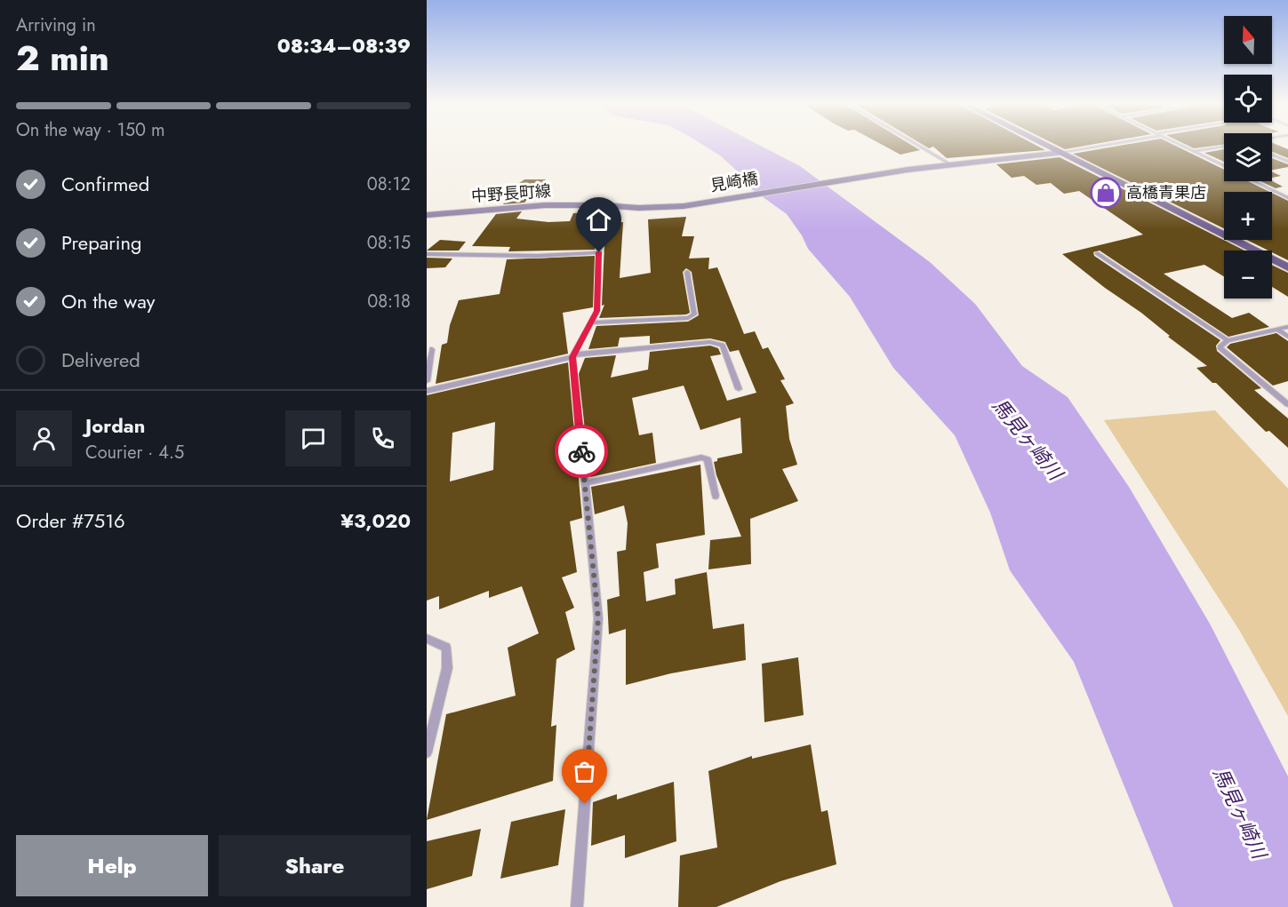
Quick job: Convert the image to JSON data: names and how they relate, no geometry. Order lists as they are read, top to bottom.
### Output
{
  "streets": {
    "main road": ["見崎橋", "中野長町線"]
  },
  "crossings": [
    ["見崎橋", "中野長町線"]
  ],
  "water": ["馬見ヶ崎川"],
  "places": {
    "shop": ["高橋青果店"]
  },
  "north": "top",
  "page": {
    "heading": ["2 min", "Arriving in", "08:34–08:39"],
    "panel": [
      "Jordan",
      "Courier · 4.5",
      "Order #7516",
      "¥3,020"
    ],
    "map_buttons": ["+", "−"],
    "bar": "On the way · 150 m",
    "list": [
      ["Confirmed", "08:12"],
      ["Preparing", "08:15"],
      ["On the way", "08:18"],
      "Delivered"
    ],
    "buttons": ["Help", "Share"]
  }
}
